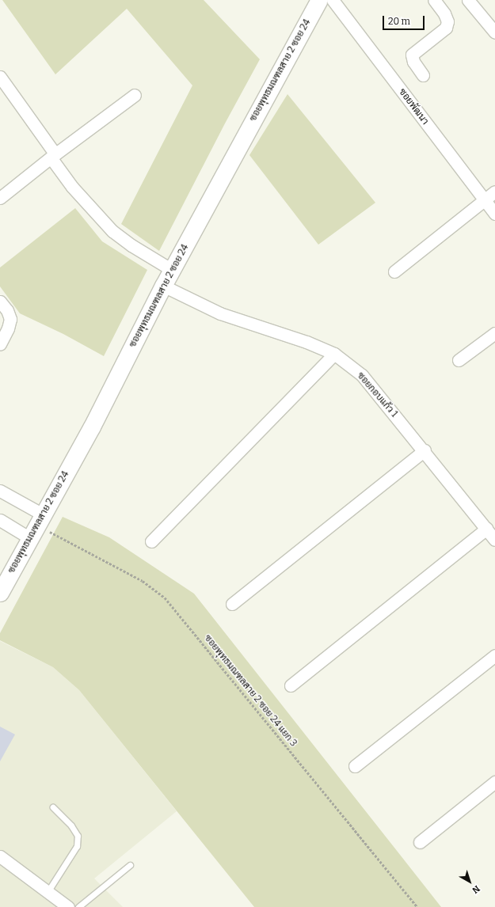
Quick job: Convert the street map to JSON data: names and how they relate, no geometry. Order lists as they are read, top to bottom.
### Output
{
  "streets": {
    "street": ["ซอยพุทธมณฑลสาย 2 ซอย 24", "ซอยพัฒนา", "ซอยกอบแก้ว 1"],
    "path": ["ซอยพุทธมณฑลสาย 2 ซอย 24 แยก 3"]
  },
  "crossings": [
    ["ซอยพุทธมณฑลสาย 2 ซอย 24", "ซอยกอบแก้ว 1"],
    ["ซอยพุทธมณฑลสาย 2 ซอย 24", "ซอยพุทธมณฑลสาย 2 ซอย 24 แยก 3"]
  ],
  "scale_bar": "20 m",
  "north": "bottom right"
}
